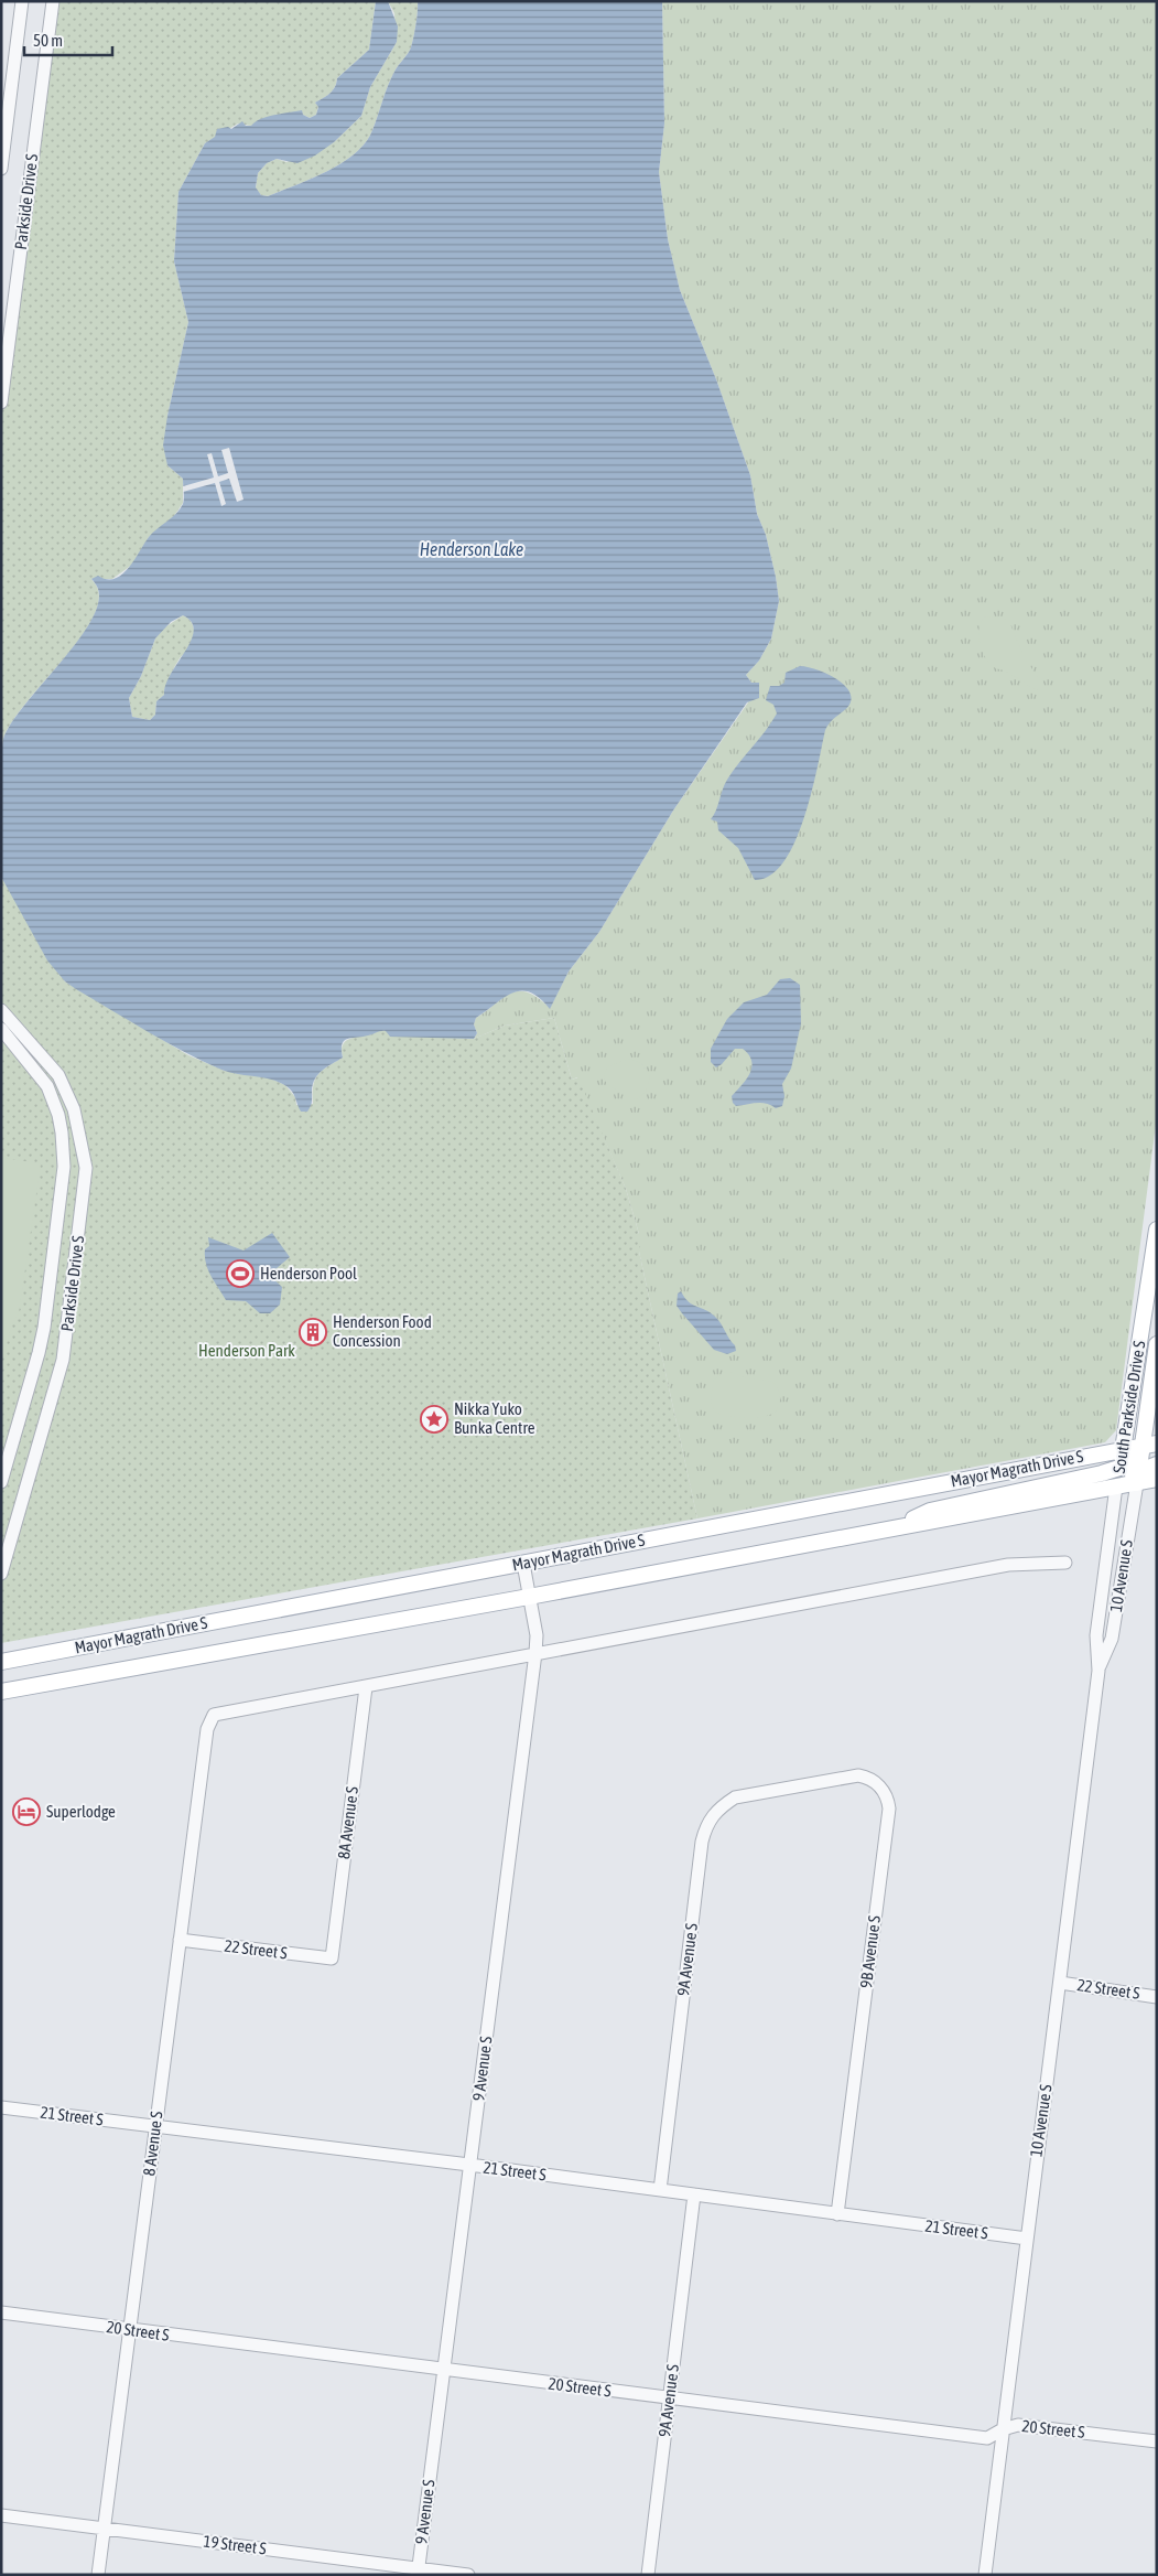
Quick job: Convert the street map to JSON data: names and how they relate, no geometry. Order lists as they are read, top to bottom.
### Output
{
  "streets": {
    "main road": ["South Parkside Drive S", "Mayor Magrath Drive S"],
    "street": [
      "Parkside Drive S",
      "10 Avenue S",
      "8A Avenue S",
      "22 Street S",
      "9B Avenue S",
      "9A Avenue S",
      "9 Avenue S",
      "21 Street S",
      "8 Avenue S",
      "20 Street S",
      "19 Street S"
    ]
  },
  "crossings": [
    ["South Parkside Drive S", "Mayor Magrath Drive S"],
    ["South Parkside Drive S", "10 Avenue S"],
    ["Mayor Magrath Drive S", "10 Avenue S"],
    ["Mayor Magrath Drive S", "9 Avenue S"],
    ["10 Avenue S", "22 Street S"],
    ["10 Avenue S", "21 Street S"],
    ["10 Avenue S", "20 Street S"],
    ["8A Avenue S", "22 Street S"],
    ["8A Avenue S", "8 Avenue S"],
    ["22 Street S", "8 Avenue S"],
    ["9B Avenue S", "9A Avenue S"],
    ["9B Avenue S", "21 Street S"],
    ["9A Avenue S", "21 Street S"],
    ["9A Avenue S", "20 Street S"],
    ["9 Avenue S", "21 Street S"],
    ["9 Avenue S", "20 Street S"],
    ["9 Avenue S", "19 Street S"],
    ["21 Street S", "8 Avenue S"],
    ["8 Avenue S", "20 Street S"],
    ["8 Avenue S", "19 Street S"]
  ],
  "water": ["Henderson Lake"],
  "parks": ["Henderson Park"],
  "places": {
    "sports": ["Henderson Pool"],
    "building": ["Henderson Food Concession"],
    "place": ["Nikka Yuko Bunka Centre"],
    "hotel": ["Superlodge"]
  },
  "scale_bar": "50 m"
}
